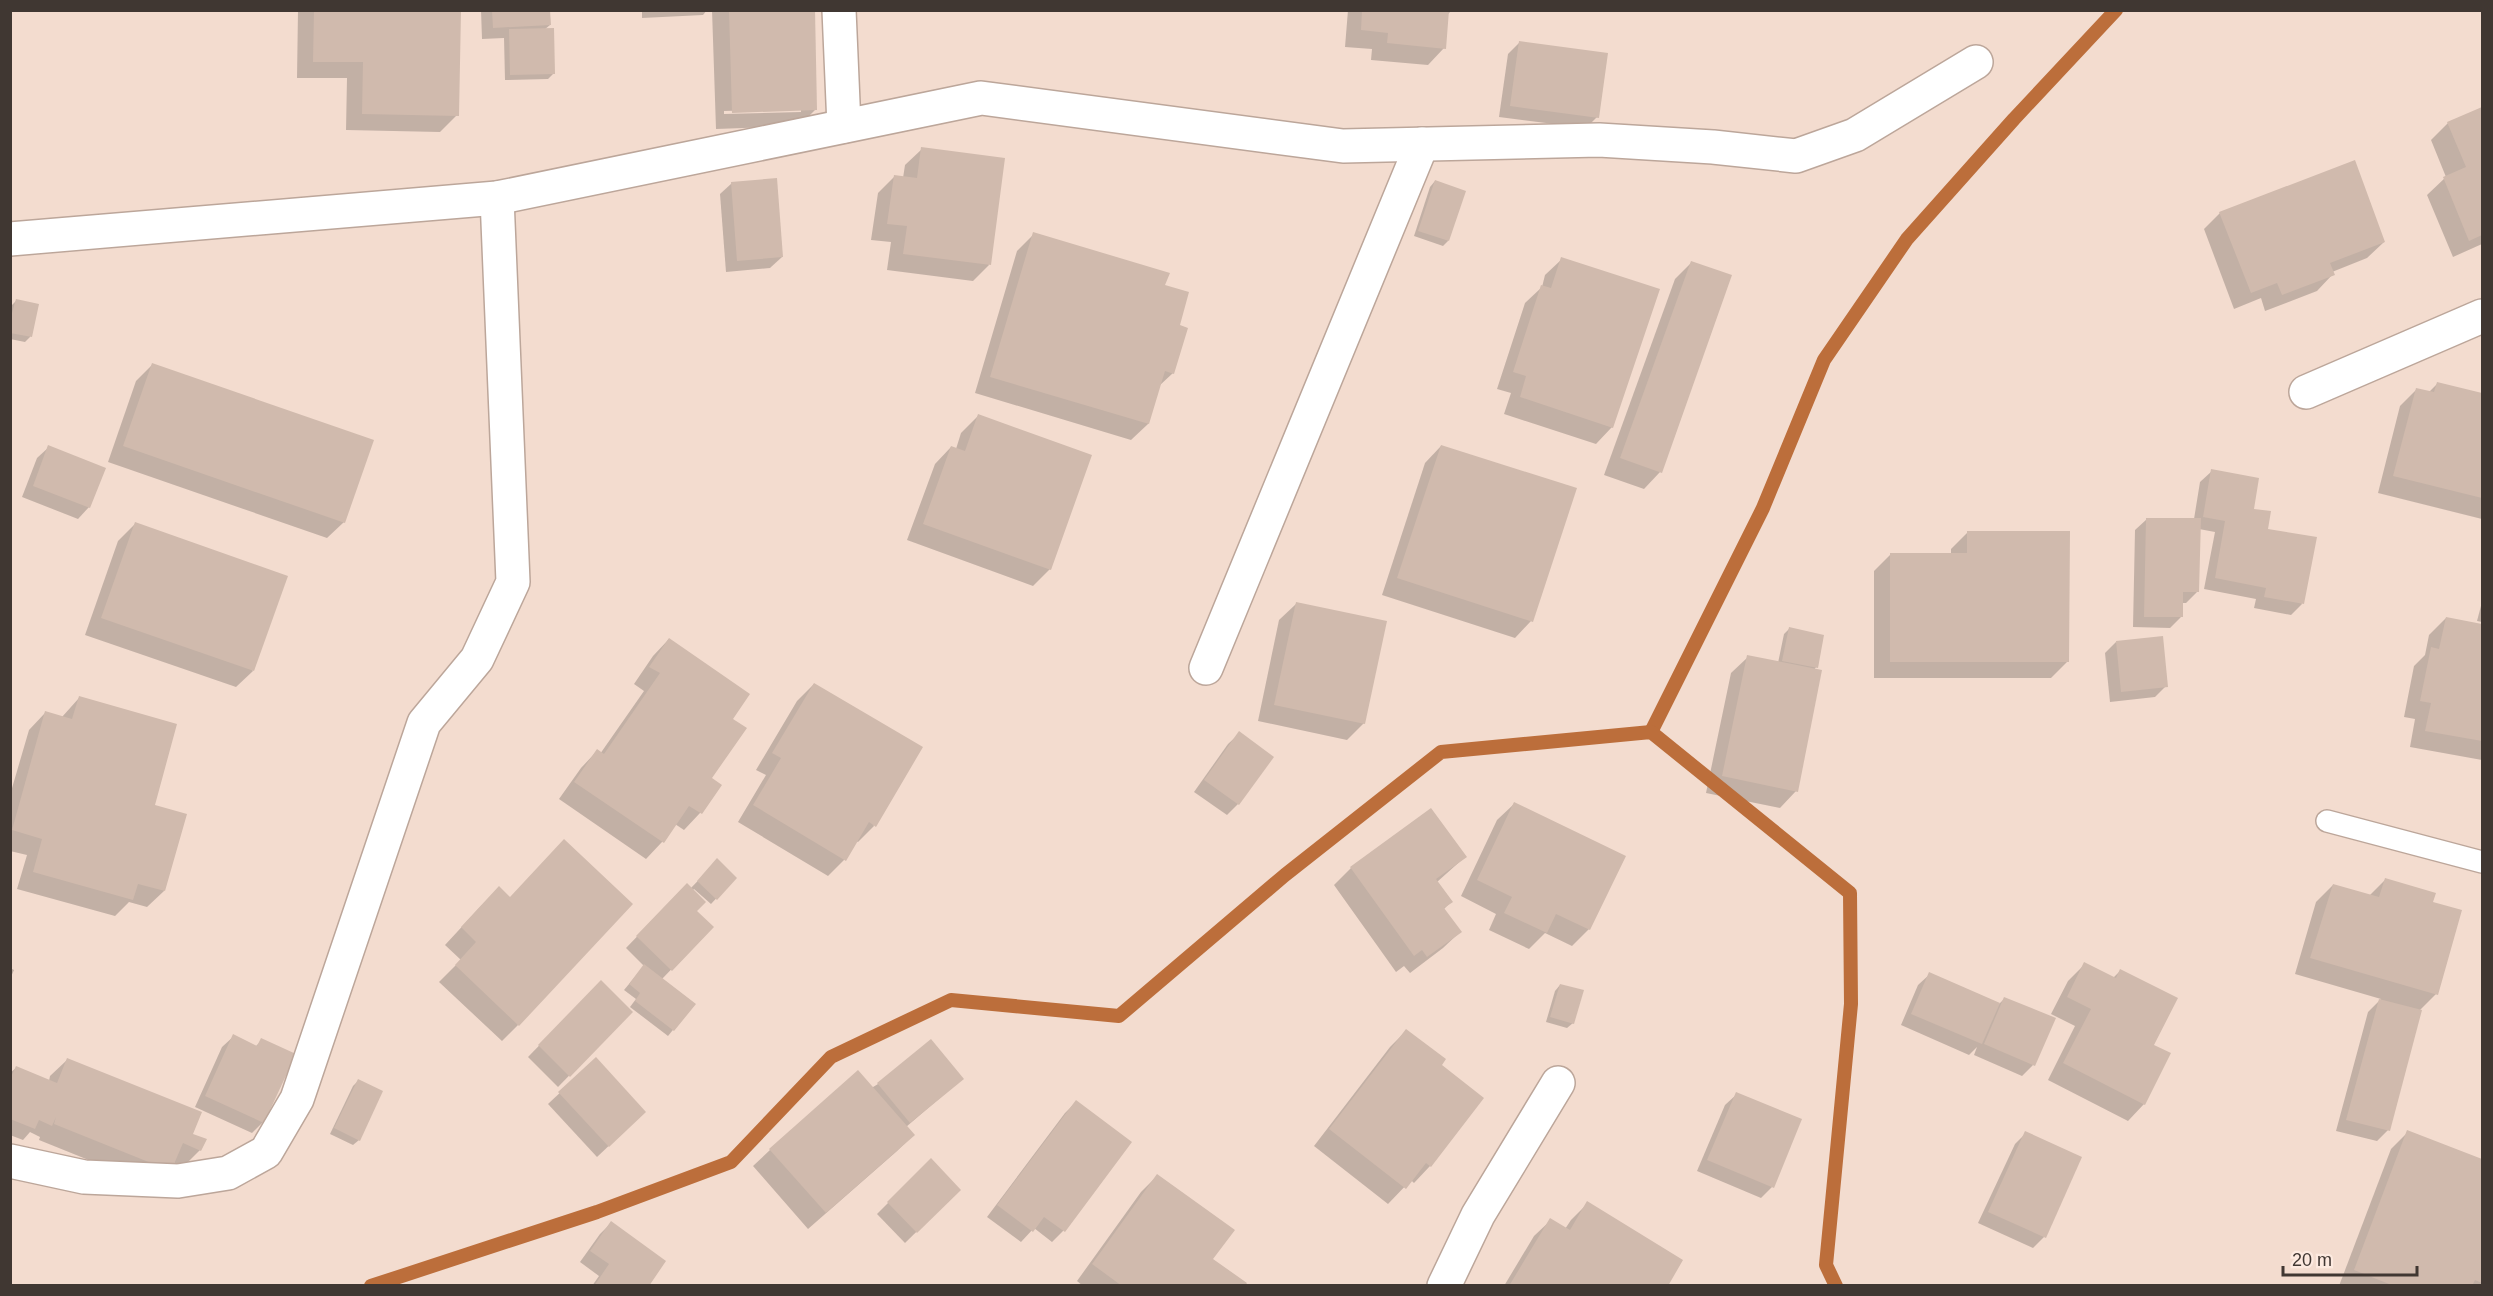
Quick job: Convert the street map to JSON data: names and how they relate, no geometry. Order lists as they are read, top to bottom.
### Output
{
  "scale_bar": "20 m"
}
